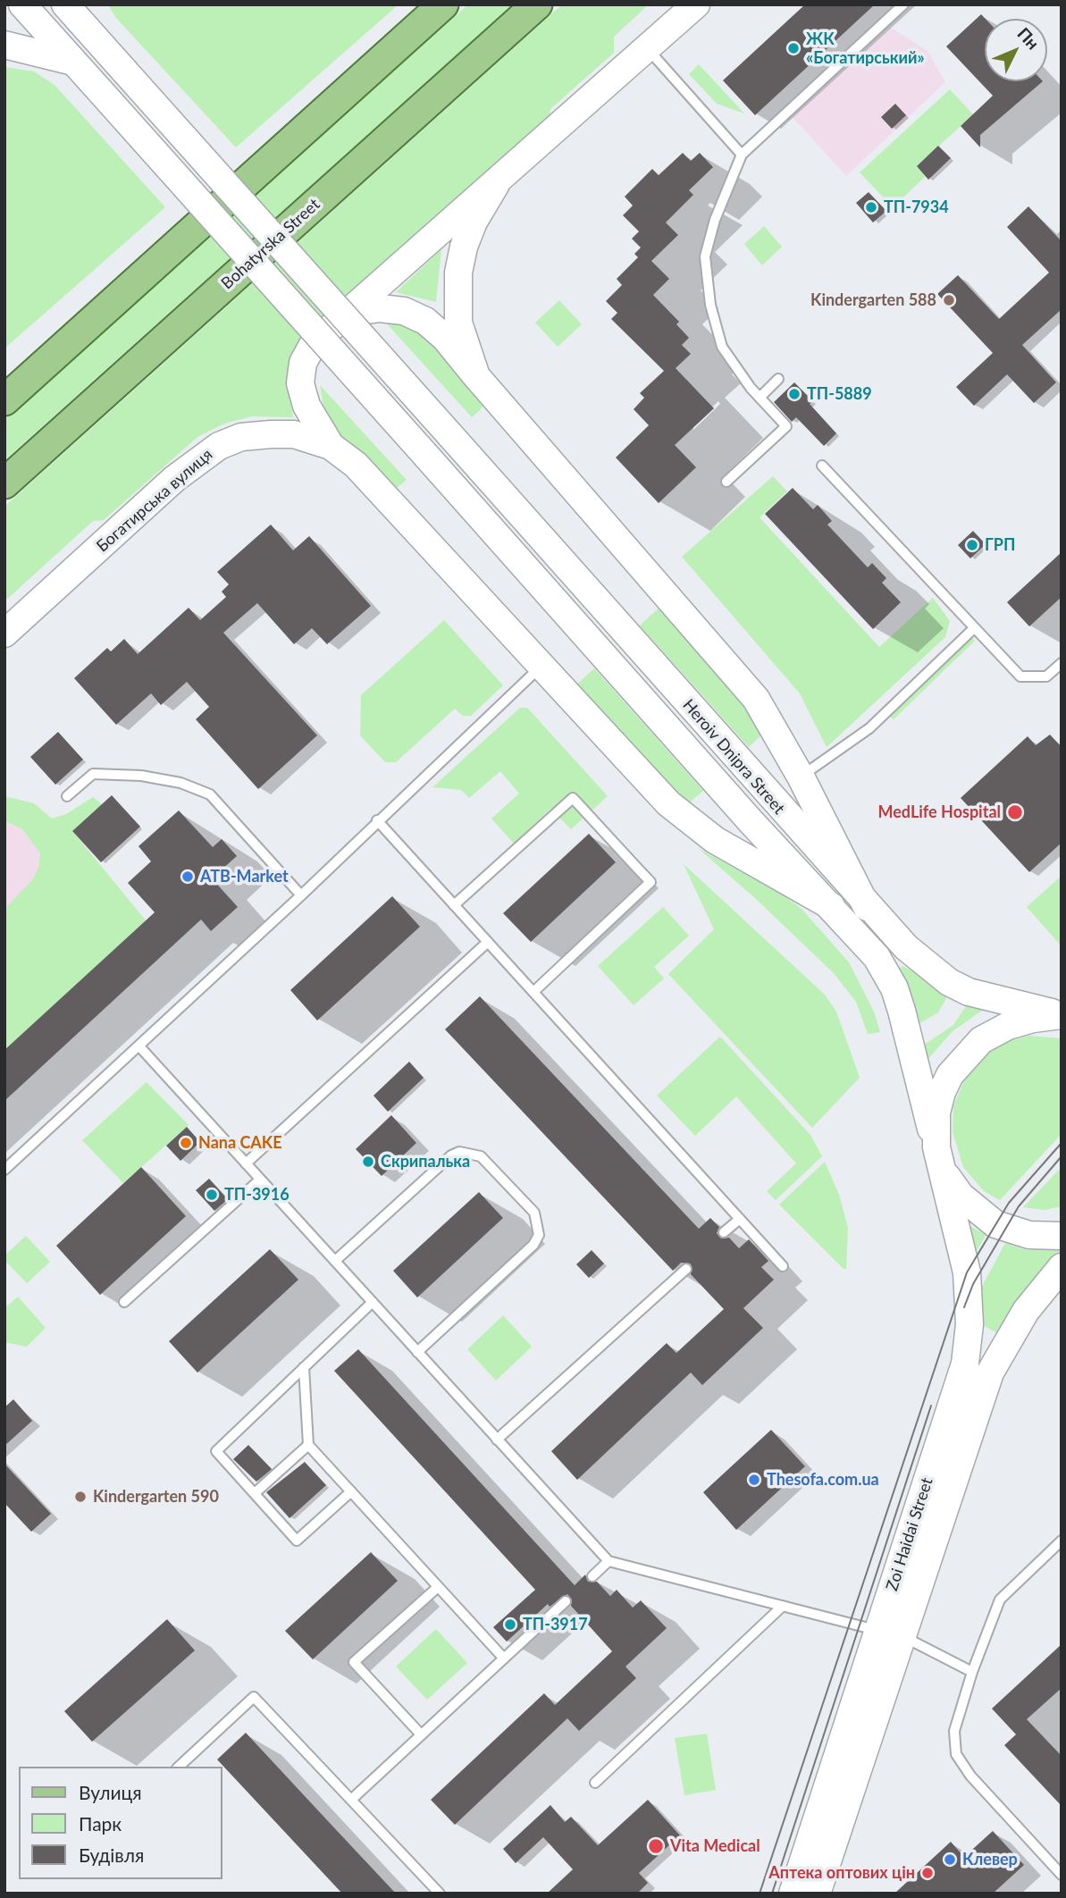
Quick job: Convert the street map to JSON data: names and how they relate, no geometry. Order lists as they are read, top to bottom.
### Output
{
  "streets": {
    "main road": [
      "Bohatyrska Street",
      "Богатирська вулиця",
      "Heroiv Dnipra Street",
      "Zoi Haidai Street"
    ]
  },
  "crossings": [
    ["Богатирська вулиця", "Heroiv Dnipra Street"],
    ["Heroiv Dnipra Street", "Zoi Haidai Street"]
  ],
  "places": [
    "ЖК «Богатирський»",
    "ТП-7934",
    "Kindergarten 588",
    "ТП-5889",
    "ГРП",
    "MedLife Hospital",
    "ATB-Market",
    "Nana CAKE",
    "Скрипалька",
    "ТП-3916",
    "Thesofa.com.ua",
    "Kindergarten 590",
    "ТП-3917",
    "Vita Medical",
    "Клевер",
    "Аптека оптових цін"
  ],
  "legend": ["Вулиця", "Парк", "Будівля"],
  "north": "top right"
}
